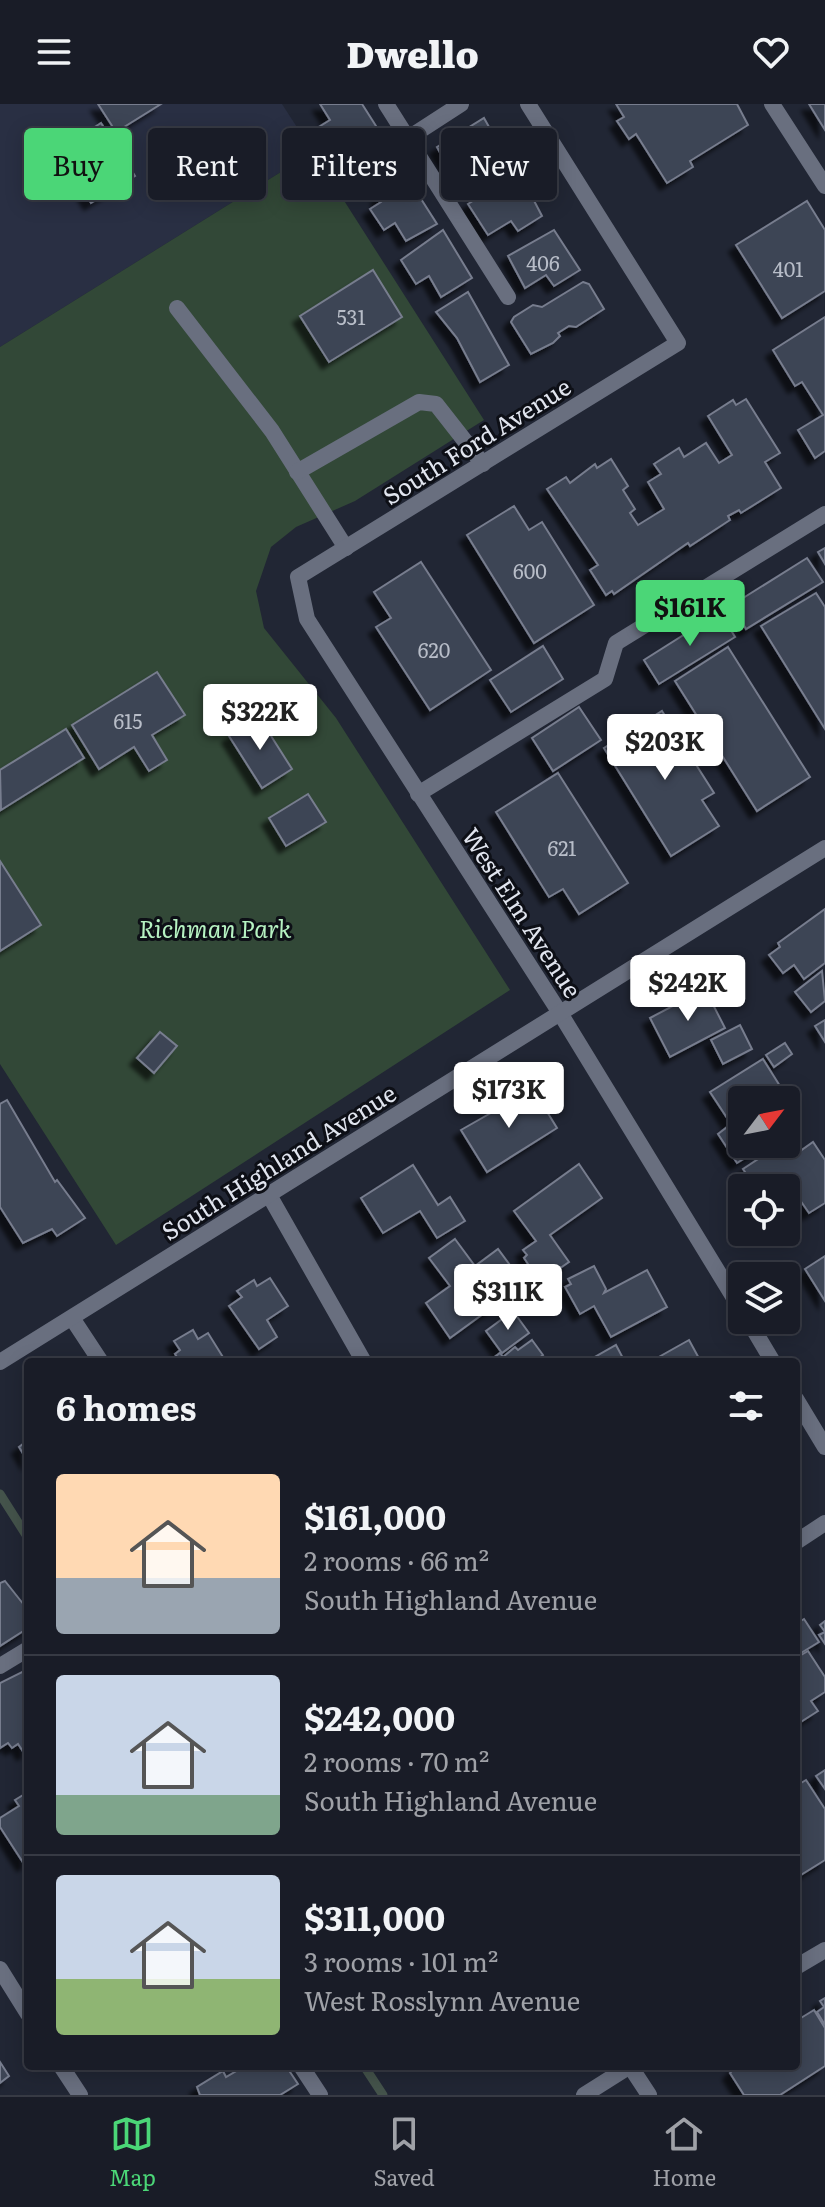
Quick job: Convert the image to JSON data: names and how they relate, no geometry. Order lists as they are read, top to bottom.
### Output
{
  "streets": {
    "street": ["South Ford Avenue", "West Elm Avenue", "South Highland Avenue"]
  },
  "crossings": [
    ["South Ford Avenue", "West Elm Avenue"],
    ["West Elm Avenue", "South Highland Avenue"]
  ],
  "parks": ["Richman Park"],
  "house_numbers": [
    "406",
    "401",
    "531",
    "600",
    "620",
    "615",
    "621"
  ],
  "north": "top right",
  "page": {
    "header": "Dwello",
    "chip": [
      "Buy",
      "Rent",
      "Filters",
      "New"
    ],
    "price": [
      "$161K",
      "$322K",
      "$203K",
      "$242K",
      "$173K",
      "$311K"
    ],
    "heading": "6 homes",
    "list": [
      {
        "name": "$161,000",
        "note": "2 rooms · 66 m² · South Highland Avenue"
      },
      {
        "name": "$242,000",
        "note": "2 rooms · 70 m² · South Highland Avenue"
      },
      {
        "name": "$311,000",
        "note": "3 rooms · 101 m² · West Rosslynn Avenue"
      }
    ],
    "tabs": ["Map", "Saved", "Home"]
  }
}
